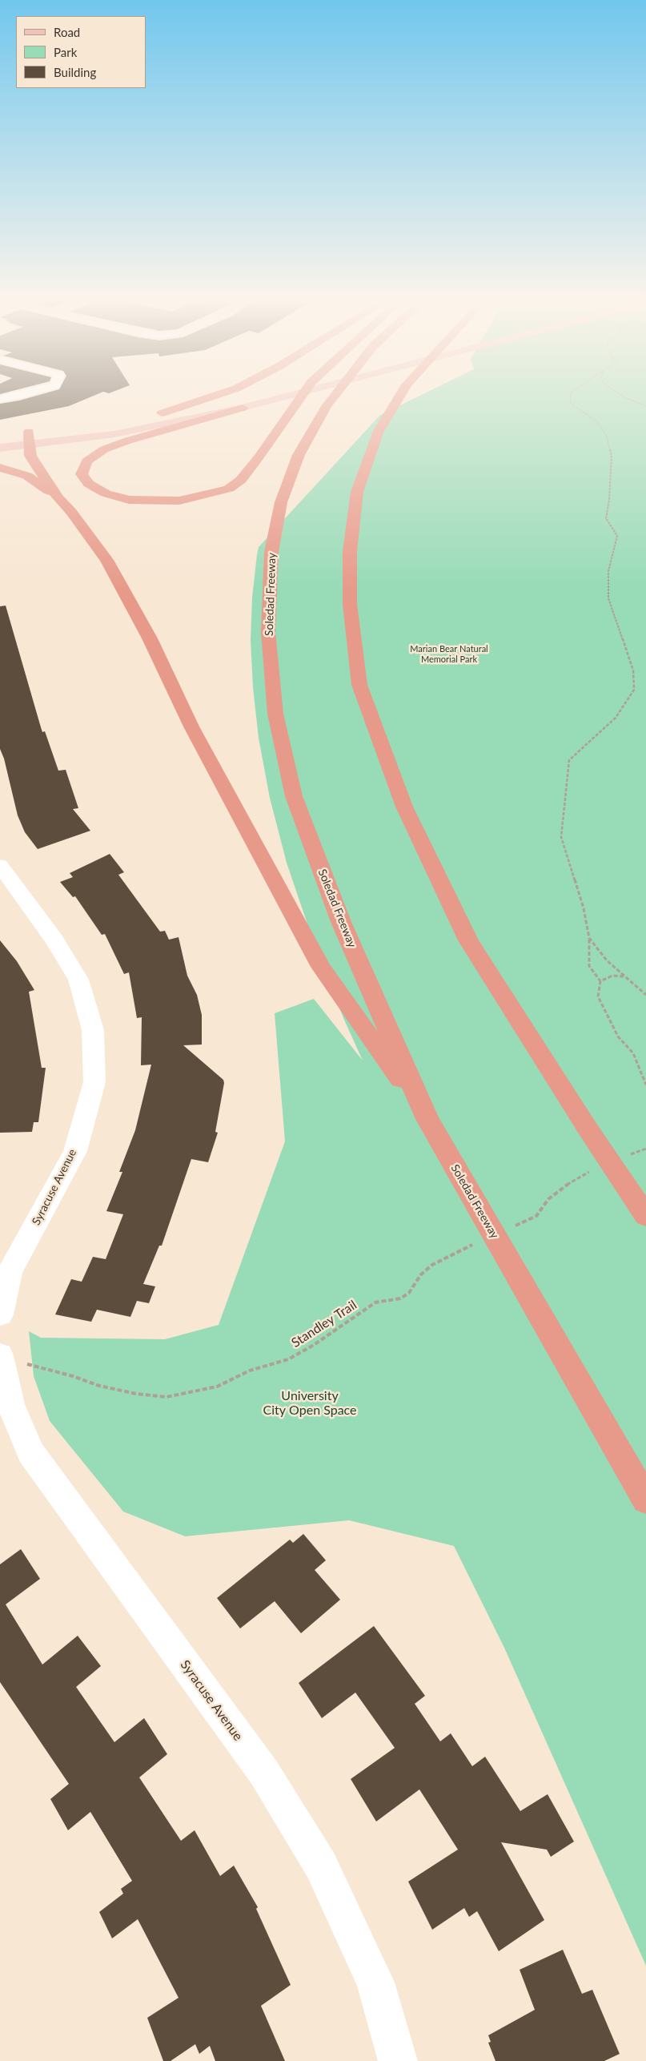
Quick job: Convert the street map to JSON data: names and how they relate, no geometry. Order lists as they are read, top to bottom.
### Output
{
  "streets": {
    "highway": ["Soledad Freeway"],
    "street": ["Syracuse Avenue"],
    "path": ["Standley Trail"]
  },
  "crossings": [
    ["Syracuse Avenue", "Standley Trail"]
  ],
  "parks": ["Marian Bear Natural Memorial Park", "University City Open Space"],
  "legend": ["Road", "Park", "Building"]
}
